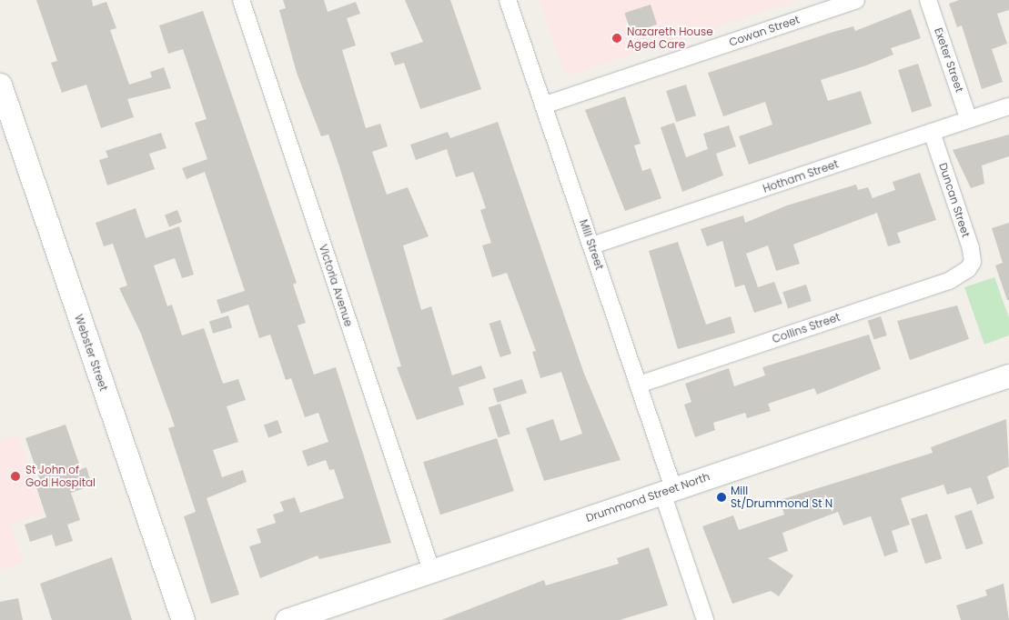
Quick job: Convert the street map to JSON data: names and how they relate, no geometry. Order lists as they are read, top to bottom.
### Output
{
  "streets": {
    "main road": ["Webster Street", "Drummond Street North"],
    "street": [
      "Cowan Street",
      "Exeter Street",
      "Hotham Street",
      "Duncan Street",
      "Mill Street",
      "Victoria Avenue",
      "Collins Street"
    ]
  },
  "crossings": [
    ["Cowan Street", "Mill Street"],
    ["Exeter Street", "Hotham Street"],
    ["Hotham Street", "Duncan Street"],
    ["Hotham Street", "Mill Street"],
    ["Duncan Street", "Collins Street"],
    ["Mill Street", "Collins Street"],
    ["Mill Street", "Drummond Street North"],
    ["Victoria Avenue", "Drummond Street North"]
  ],
  "places": ["Nazareth House Aged Care", "St John of God Hospital", "Mill St/Drummond St N"]
}
